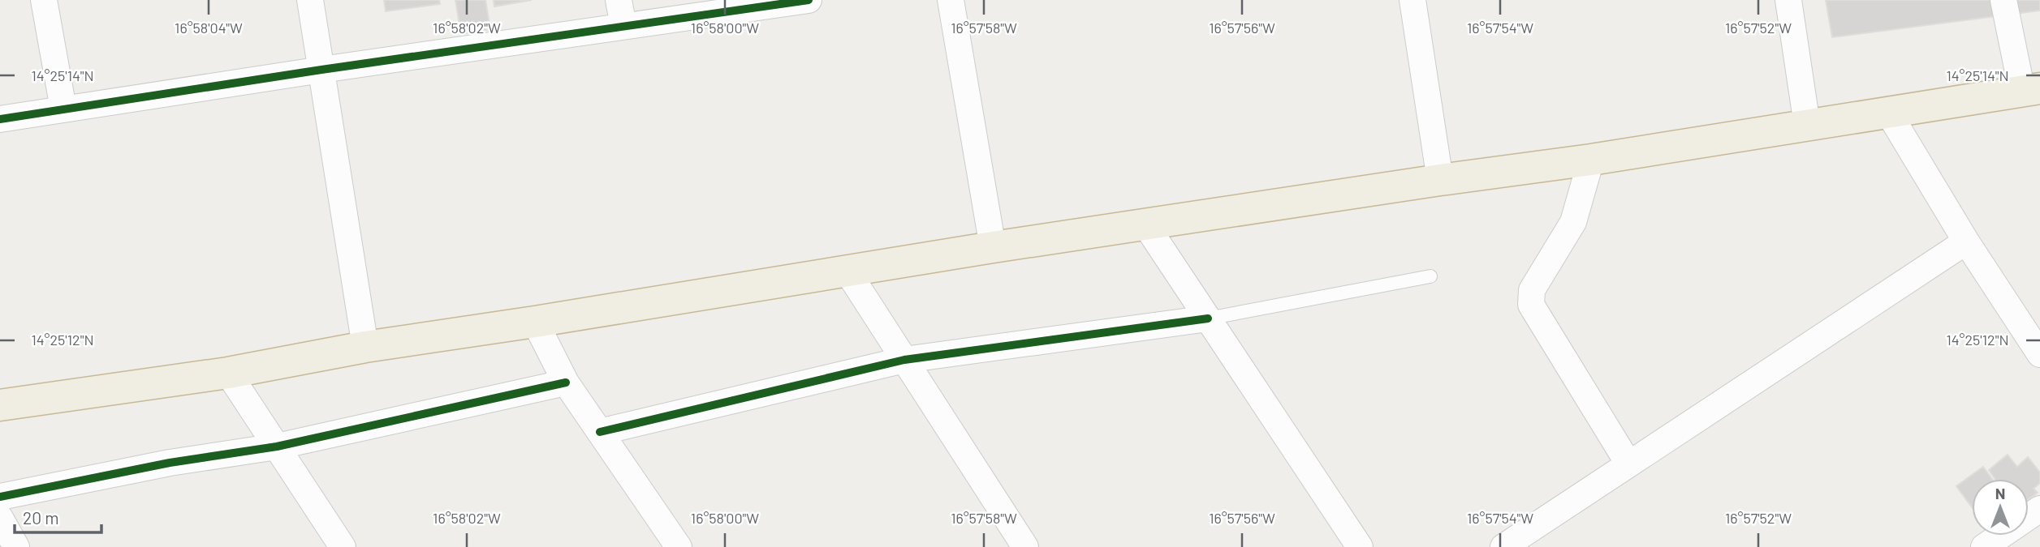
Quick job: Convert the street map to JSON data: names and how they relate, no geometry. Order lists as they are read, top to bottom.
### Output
{
  "scale_bar": "20 m",
  "north": "top",
  "coordinates": [
    "16°58'04\"W",
    "16°58'02\"W",
    "16°58'00\"W",
    "16°57'58\"W",
    "16°57'56\"W",
    "16°57'54\"W",
    "16°57'52\"W",
    "14°25'14\"N",
    "14°25'12\"N"
  ]
}
